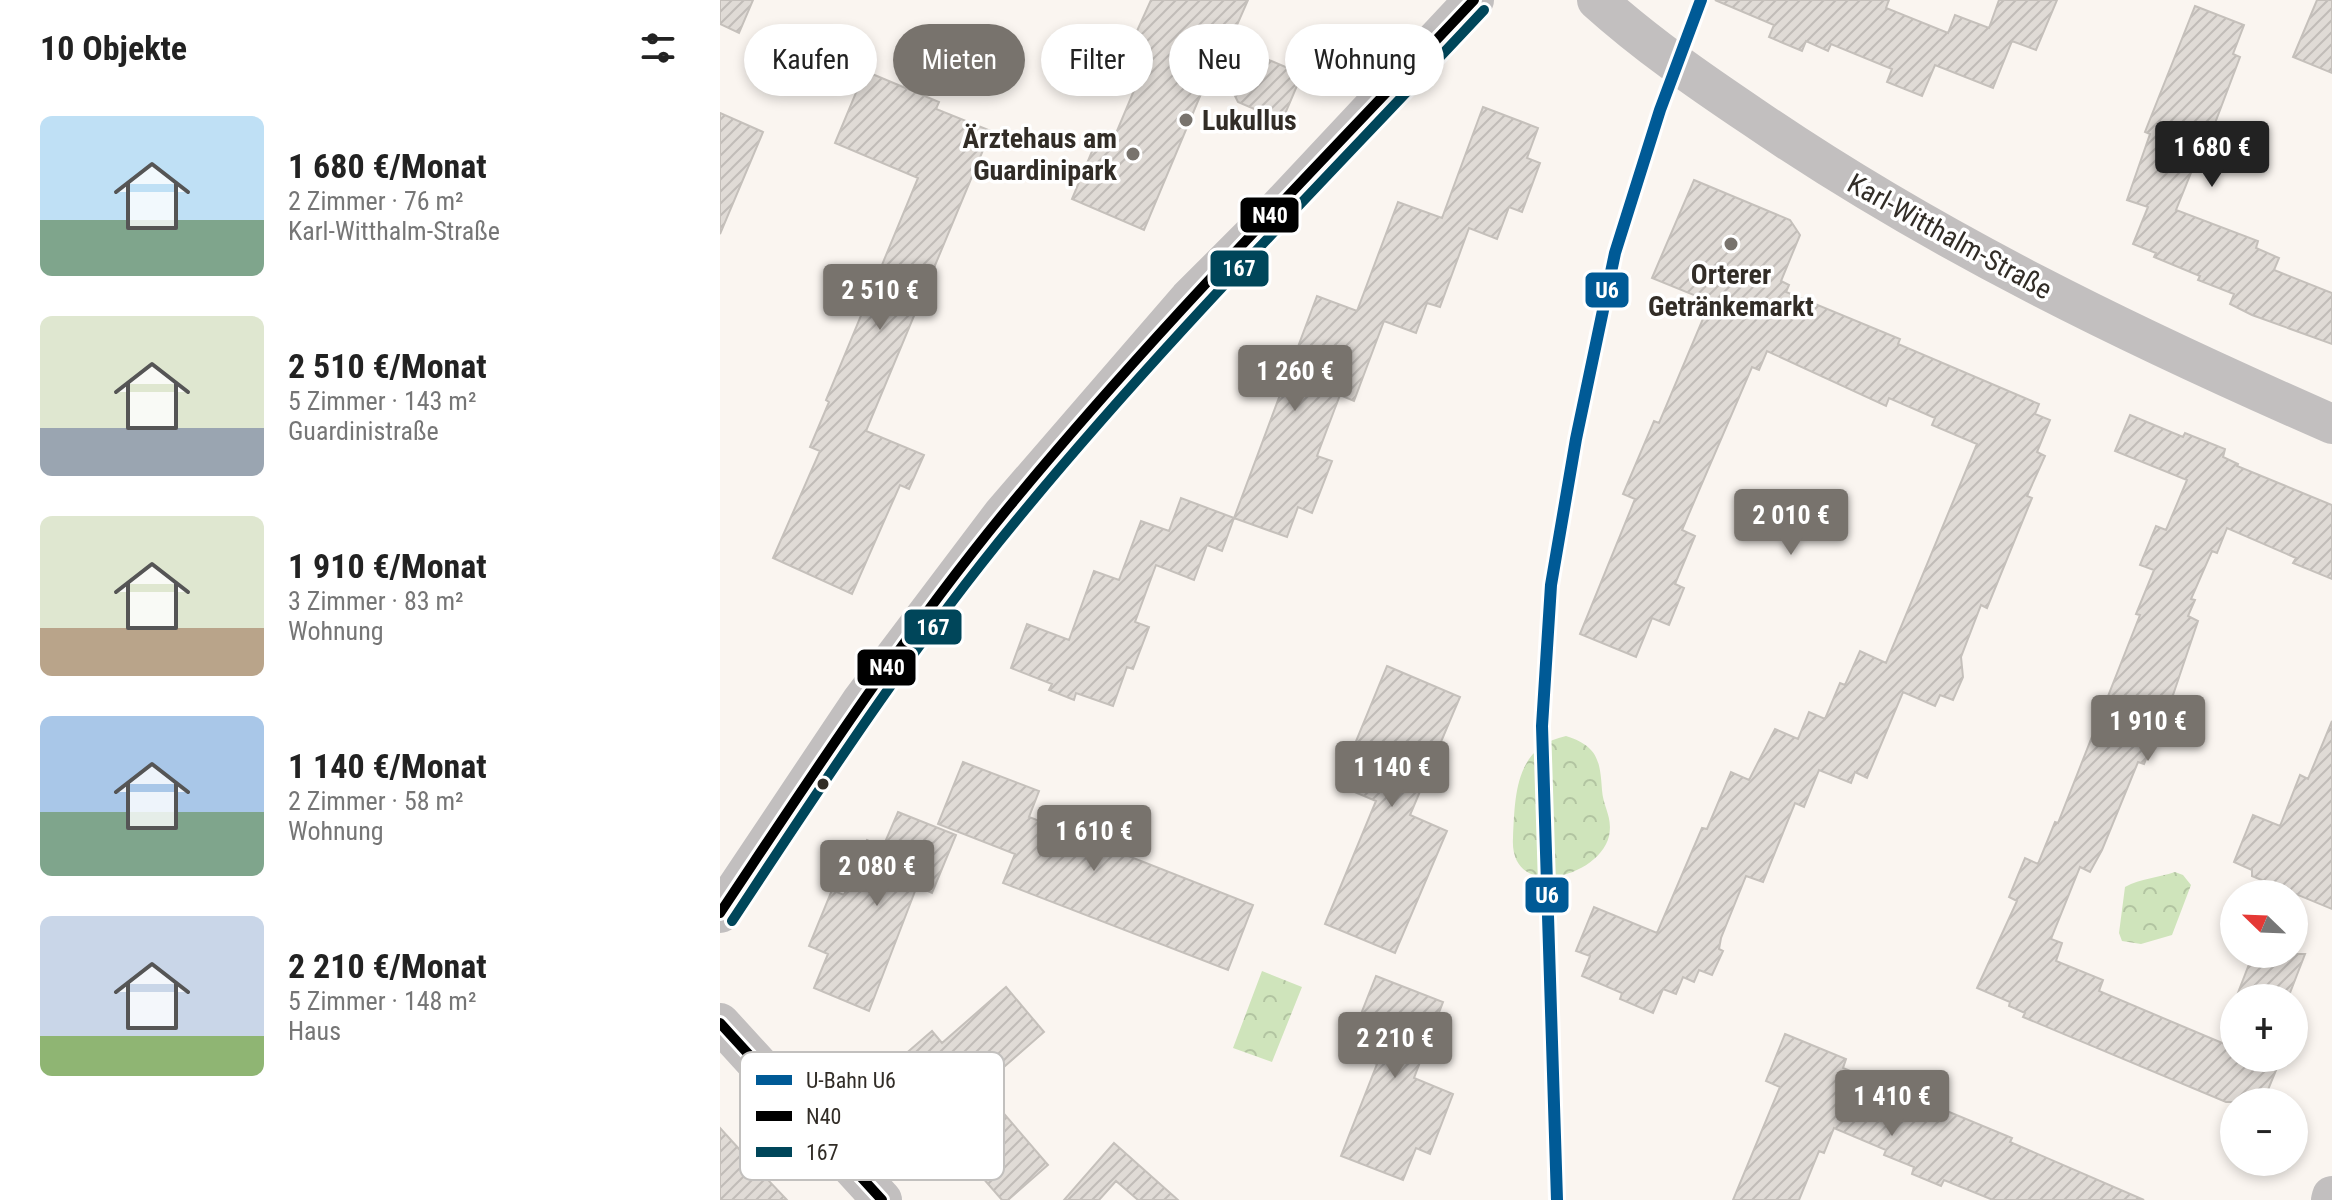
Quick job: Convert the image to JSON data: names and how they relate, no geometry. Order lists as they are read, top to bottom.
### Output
{
  "streets": {
    "street": ["Karl-Witthalm-Straße"]
  },
  "places": ["Lukullus", "Ärztehaus am Guardinipark", "Orterer Getränkemarkt"],
  "lines": ["metro line U6", "transit line N40", "transit line 167"],
  "legend": ["U-Bahn U6", "N40", "167"],
  "north": "top left",
  "page": {
    "heading": "10 Objekte",
    "chip": [
      "Kaufen",
      "Mieten",
      "Filter",
      "Neu",
      "Wohnung"
    ],
    "list": [
      {
        "name": "1 680 €/Monat",
        "note": "2 Zimmer · 76 m² · Karl-Witthalm-Straße"
      },
      {
        "name": "2 510 €/Monat",
        "note": "5 Zimmer · 143 m² · Guardinistraße"
      },
      {
        "name": "1 910 €/Monat",
        "note": "3 Zimmer · 83 m² · Wohnung"
      },
      {
        "name": "1 140 €/Monat",
        "note": "2 Zimmer · 58 m² · Wohnung"
      },
      {
        "name": "2 210 €/Monat",
        "note": "5 Zimmer · 148 m² · Haus"
      }
    ],
    "price": [
      "1 680 €",
      "2 510 €",
      "1 260 €",
      "2 010 €",
      "1 910 €",
      "1 140 €",
      "1 610 €",
      "2 080 €",
      "2 210 €",
      "1 410 €"
    ],
    "map_buttons": ["+", "−"]
  }
}
